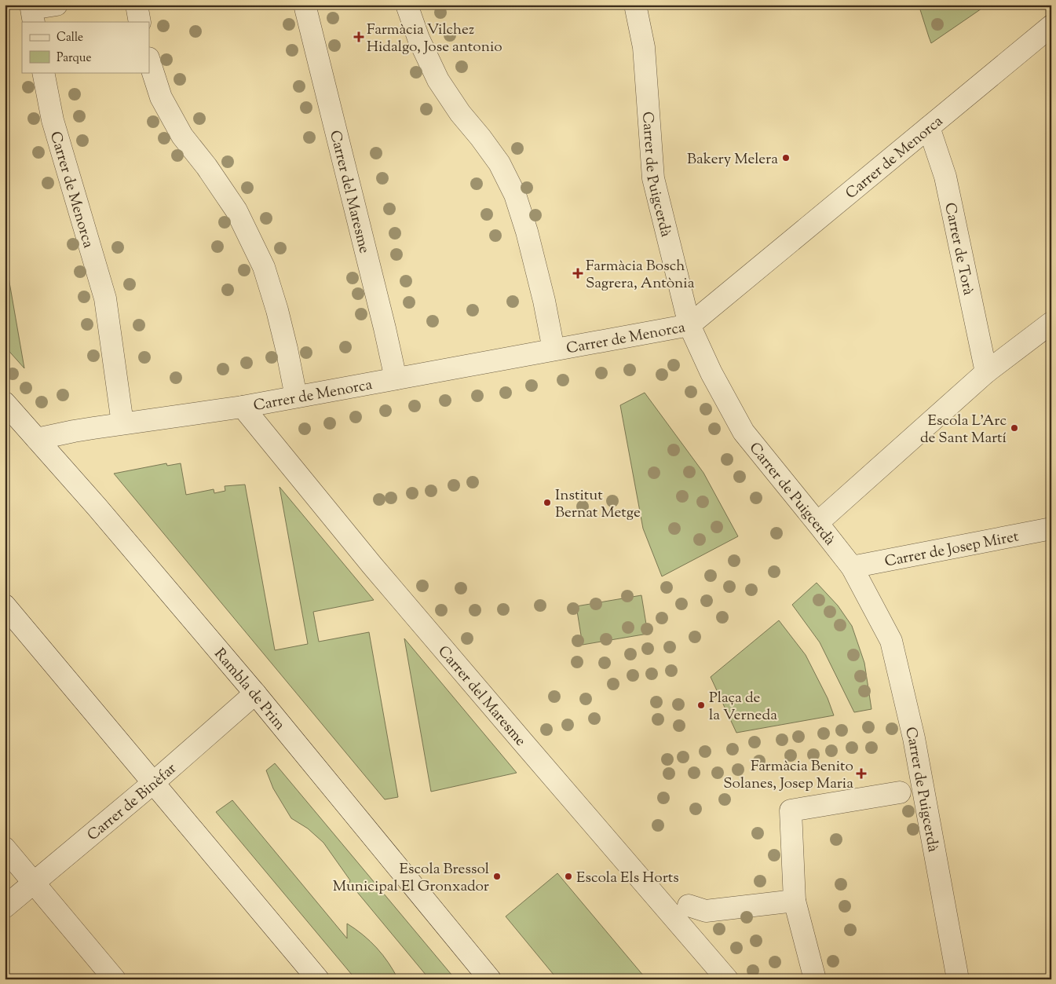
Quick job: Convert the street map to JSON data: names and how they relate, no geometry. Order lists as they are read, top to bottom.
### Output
{
  "streets": {
    "street": [
      "Carrer de Menorca",
      "Carrer de Puigcerdà",
      "Carrer del Maresme",
      "Carrer de Torà",
      "Carrer de Josep Miret",
      "Rambla de Prim",
      "Carrer de Binèfar"
    ]
  },
  "crossings": [
    ["Carrer de Menorca", "Carrer de Puigcerdà"],
    ["Carrer de Menorca", "Carrer del Maresme"],
    ["Carrer de Menorca", "Carrer de Torà"],
    ["Carrer de Menorca", "Rambla de Prim"],
    ["Carrer de Puigcerdà", "Carrer de Josep Miret"],
    ["Rambla de Prim", "Carrer de Binèfar"]
  ],
  "places": {
    "health": ["Farmàcia Vilchez Hidalgo, Jose antonio", "Farmàcia Bosch Sagrera, Antònia", "Farmàcia Benito Solanes, Josep Maria"],
    "other": [
      "Bakery Melera",
      "Escola L'Arc de Sant Martí",
      "Institut Bernat Metge",
      "Plaça de la Verneda",
      "Escola Bressol Municipal El Gronxador",
      "Escola Els Horts"
    ]
  },
  "legend": ["Calle", "Parque"]
}
